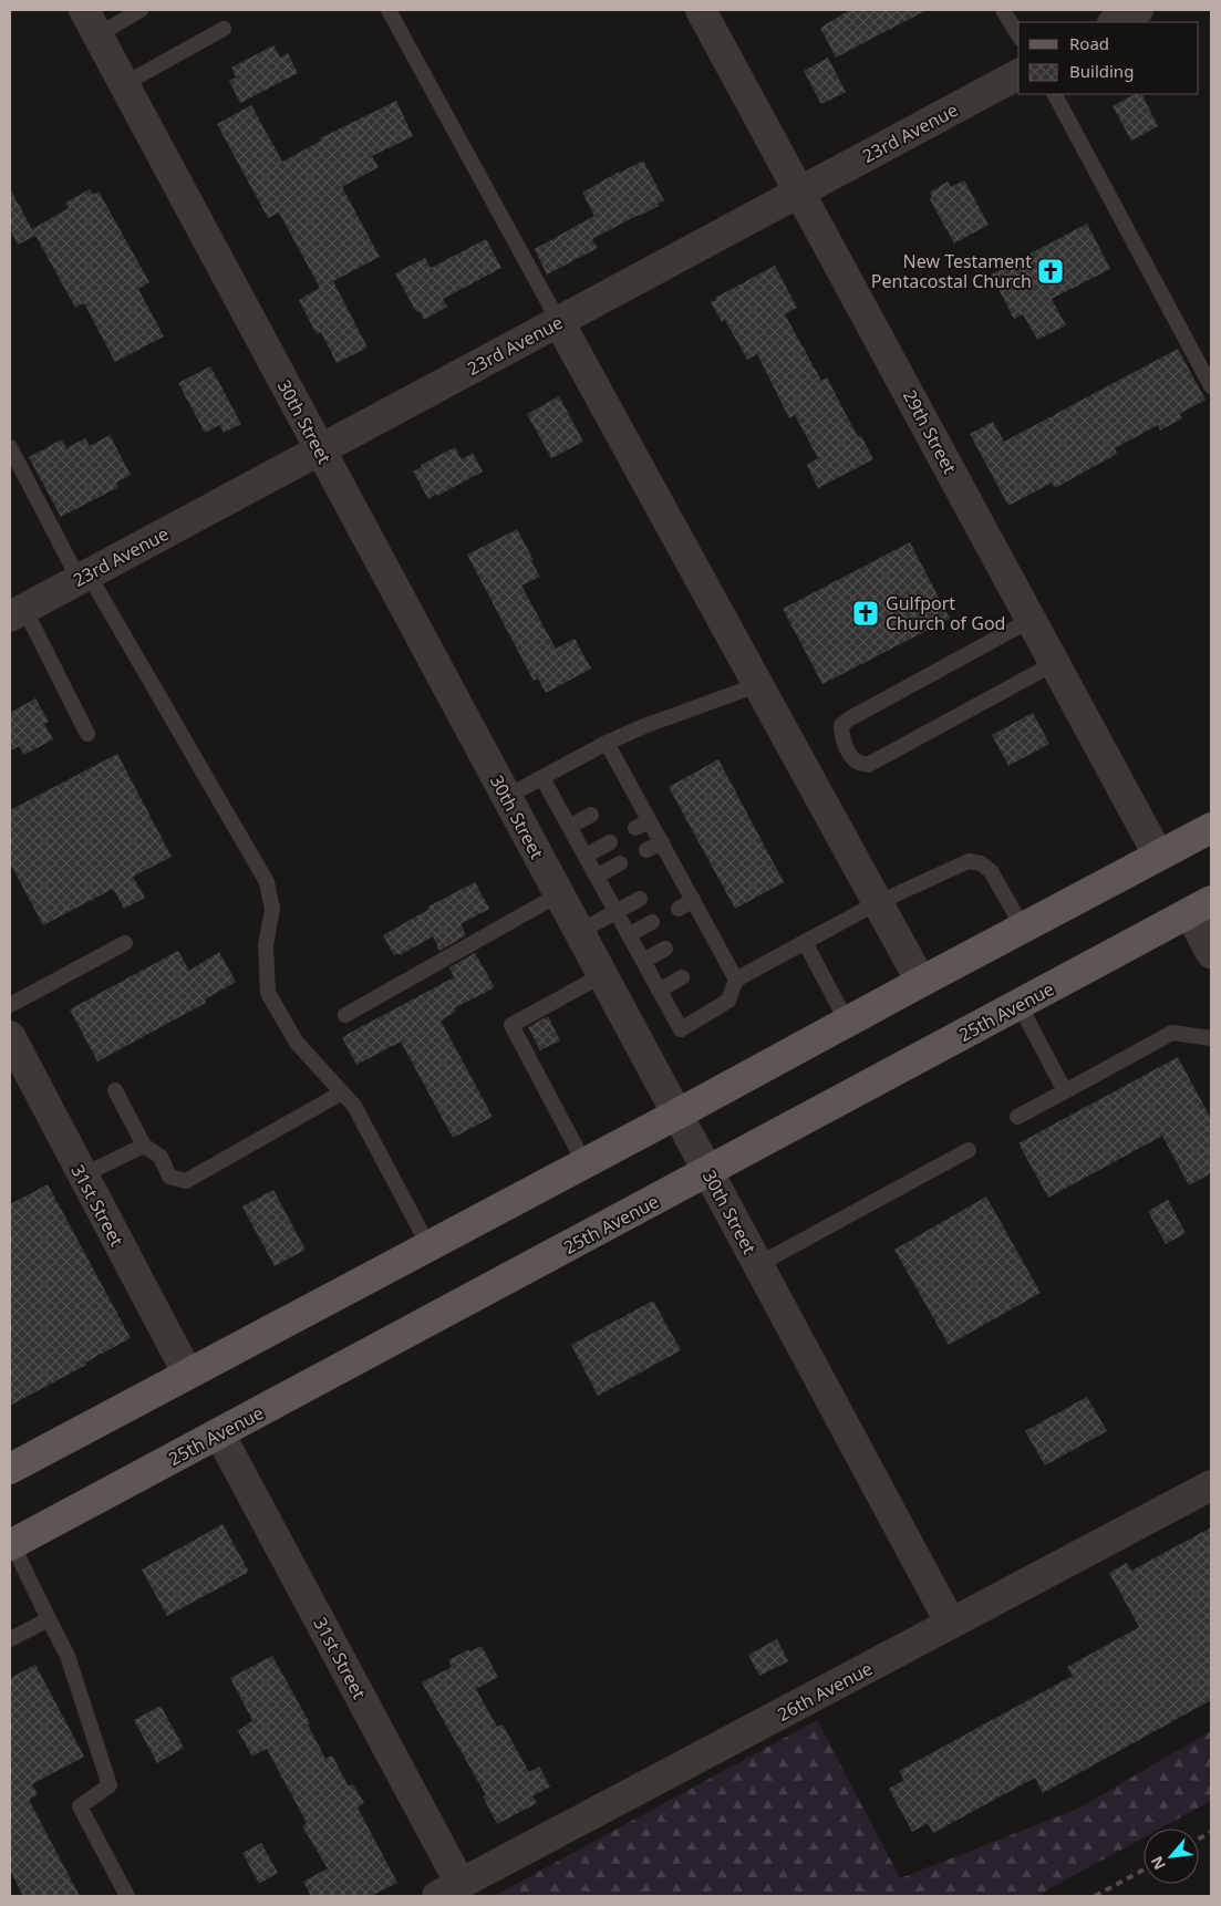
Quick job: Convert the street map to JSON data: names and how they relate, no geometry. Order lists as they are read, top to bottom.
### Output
{
  "streets": {
    "main road": ["25th Avenue"],
    "street": [
      "23rd Avenue",
      "30th Street",
      "29th Street",
      "31st Street",
      "26th Avenue"
    ]
  },
  "crossings": [
    ["23rd Avenue", "30th Street"],
    ["23rd Avenue", "29th Street"],
    ["30th Street", "25th Avenue"],
    ["30th Street", "26th Avenue"],
    ["25th Avenue", "31st Street"],
    ["31st Street", "26th Avenue"]
  ],
  "places": {
    "church": ["New Testament Pentacostal Church", "Gulfport Church of God"]
  },
  "legend": ["Road", "Building"],
  "north": "bottom left"
}
